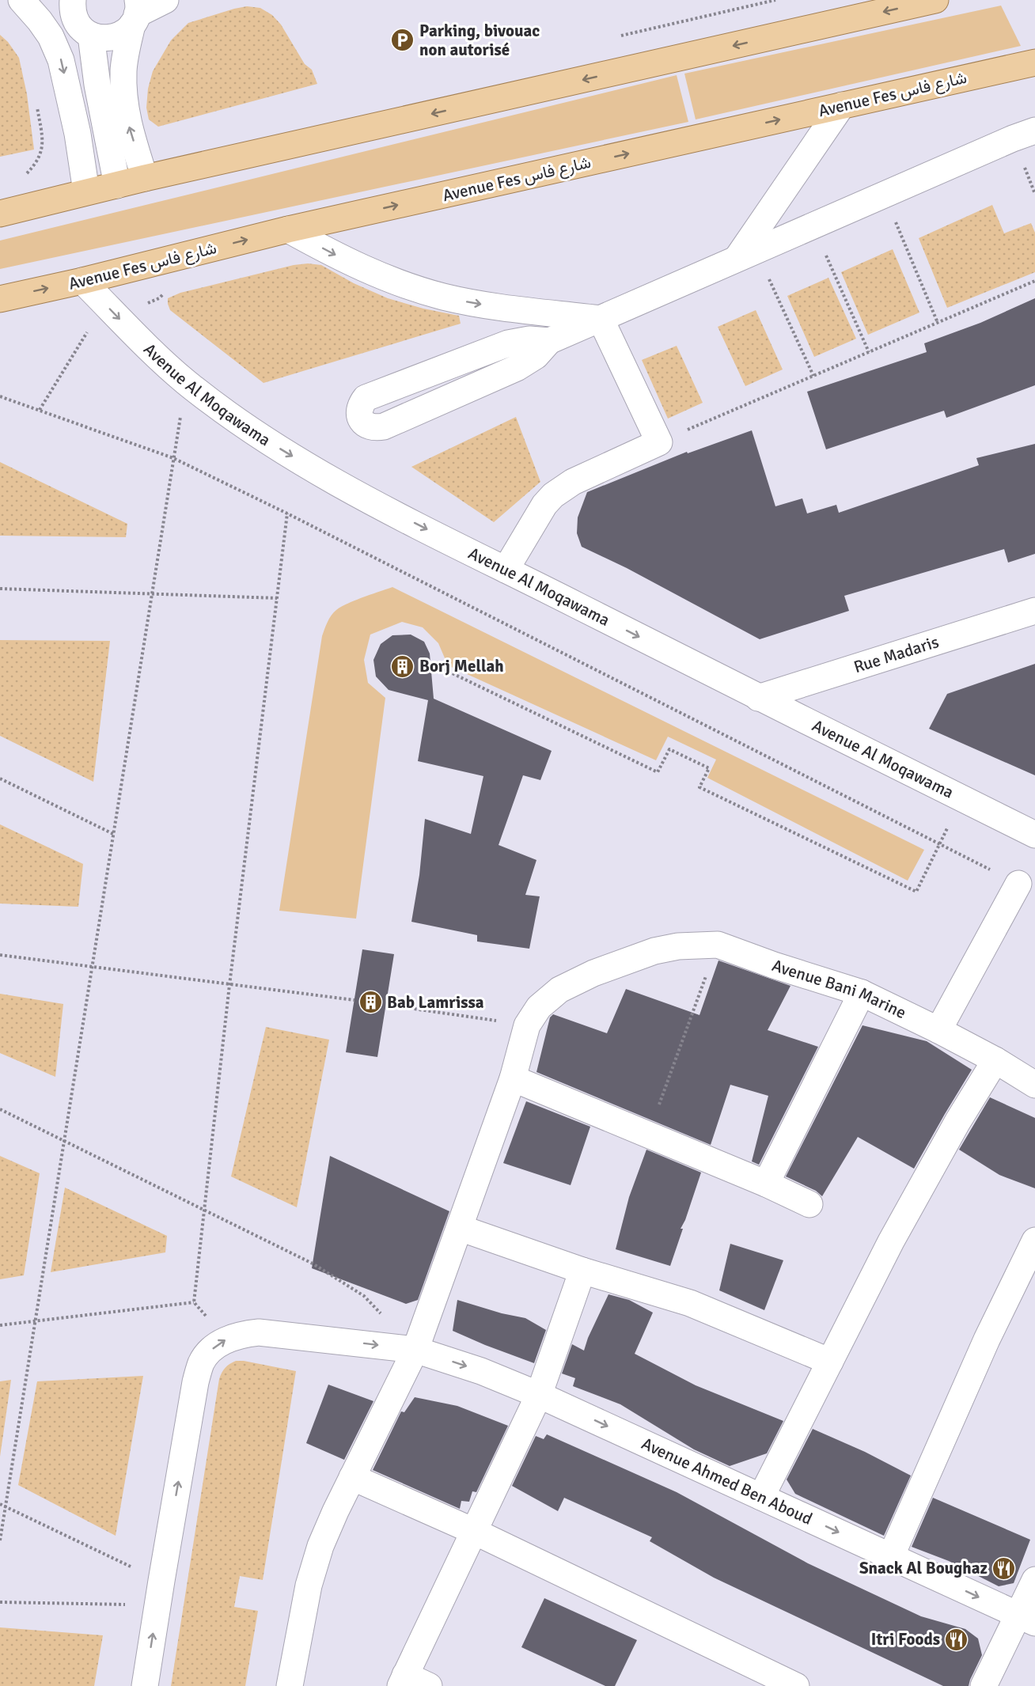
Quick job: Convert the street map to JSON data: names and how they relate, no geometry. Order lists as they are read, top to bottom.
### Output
{
  "streets": {
    "main road": ["Avenue Fes شارع فاس"],
    "street": [
      "Avenue Al Moqawama",
      "Rue Madaris",
      "Avenue Bani Marine",
      "Avenue Ahmed Ben Aboud"
    ]
  },
  "crossings": [
    ["Avenue Fes شارع فاس", "Avenue Al Moqawama"],
    ["Avenue Al Moqawama", "Rue Madaris"],
    ["Avenue Bani Marine", "Avenue Ahmed Ben Aboud"]
  ],
  "one_way": ["Avenue Al Moqawama"],
  "places": {
    "parking": ["Parking, bivouac non autorisé"],
    "building": ["Borj Mellah", "Bab Lamrissa"],
    "restaurant": ["Snack Al Boughaz", "Itri Foods"]
  }
}
